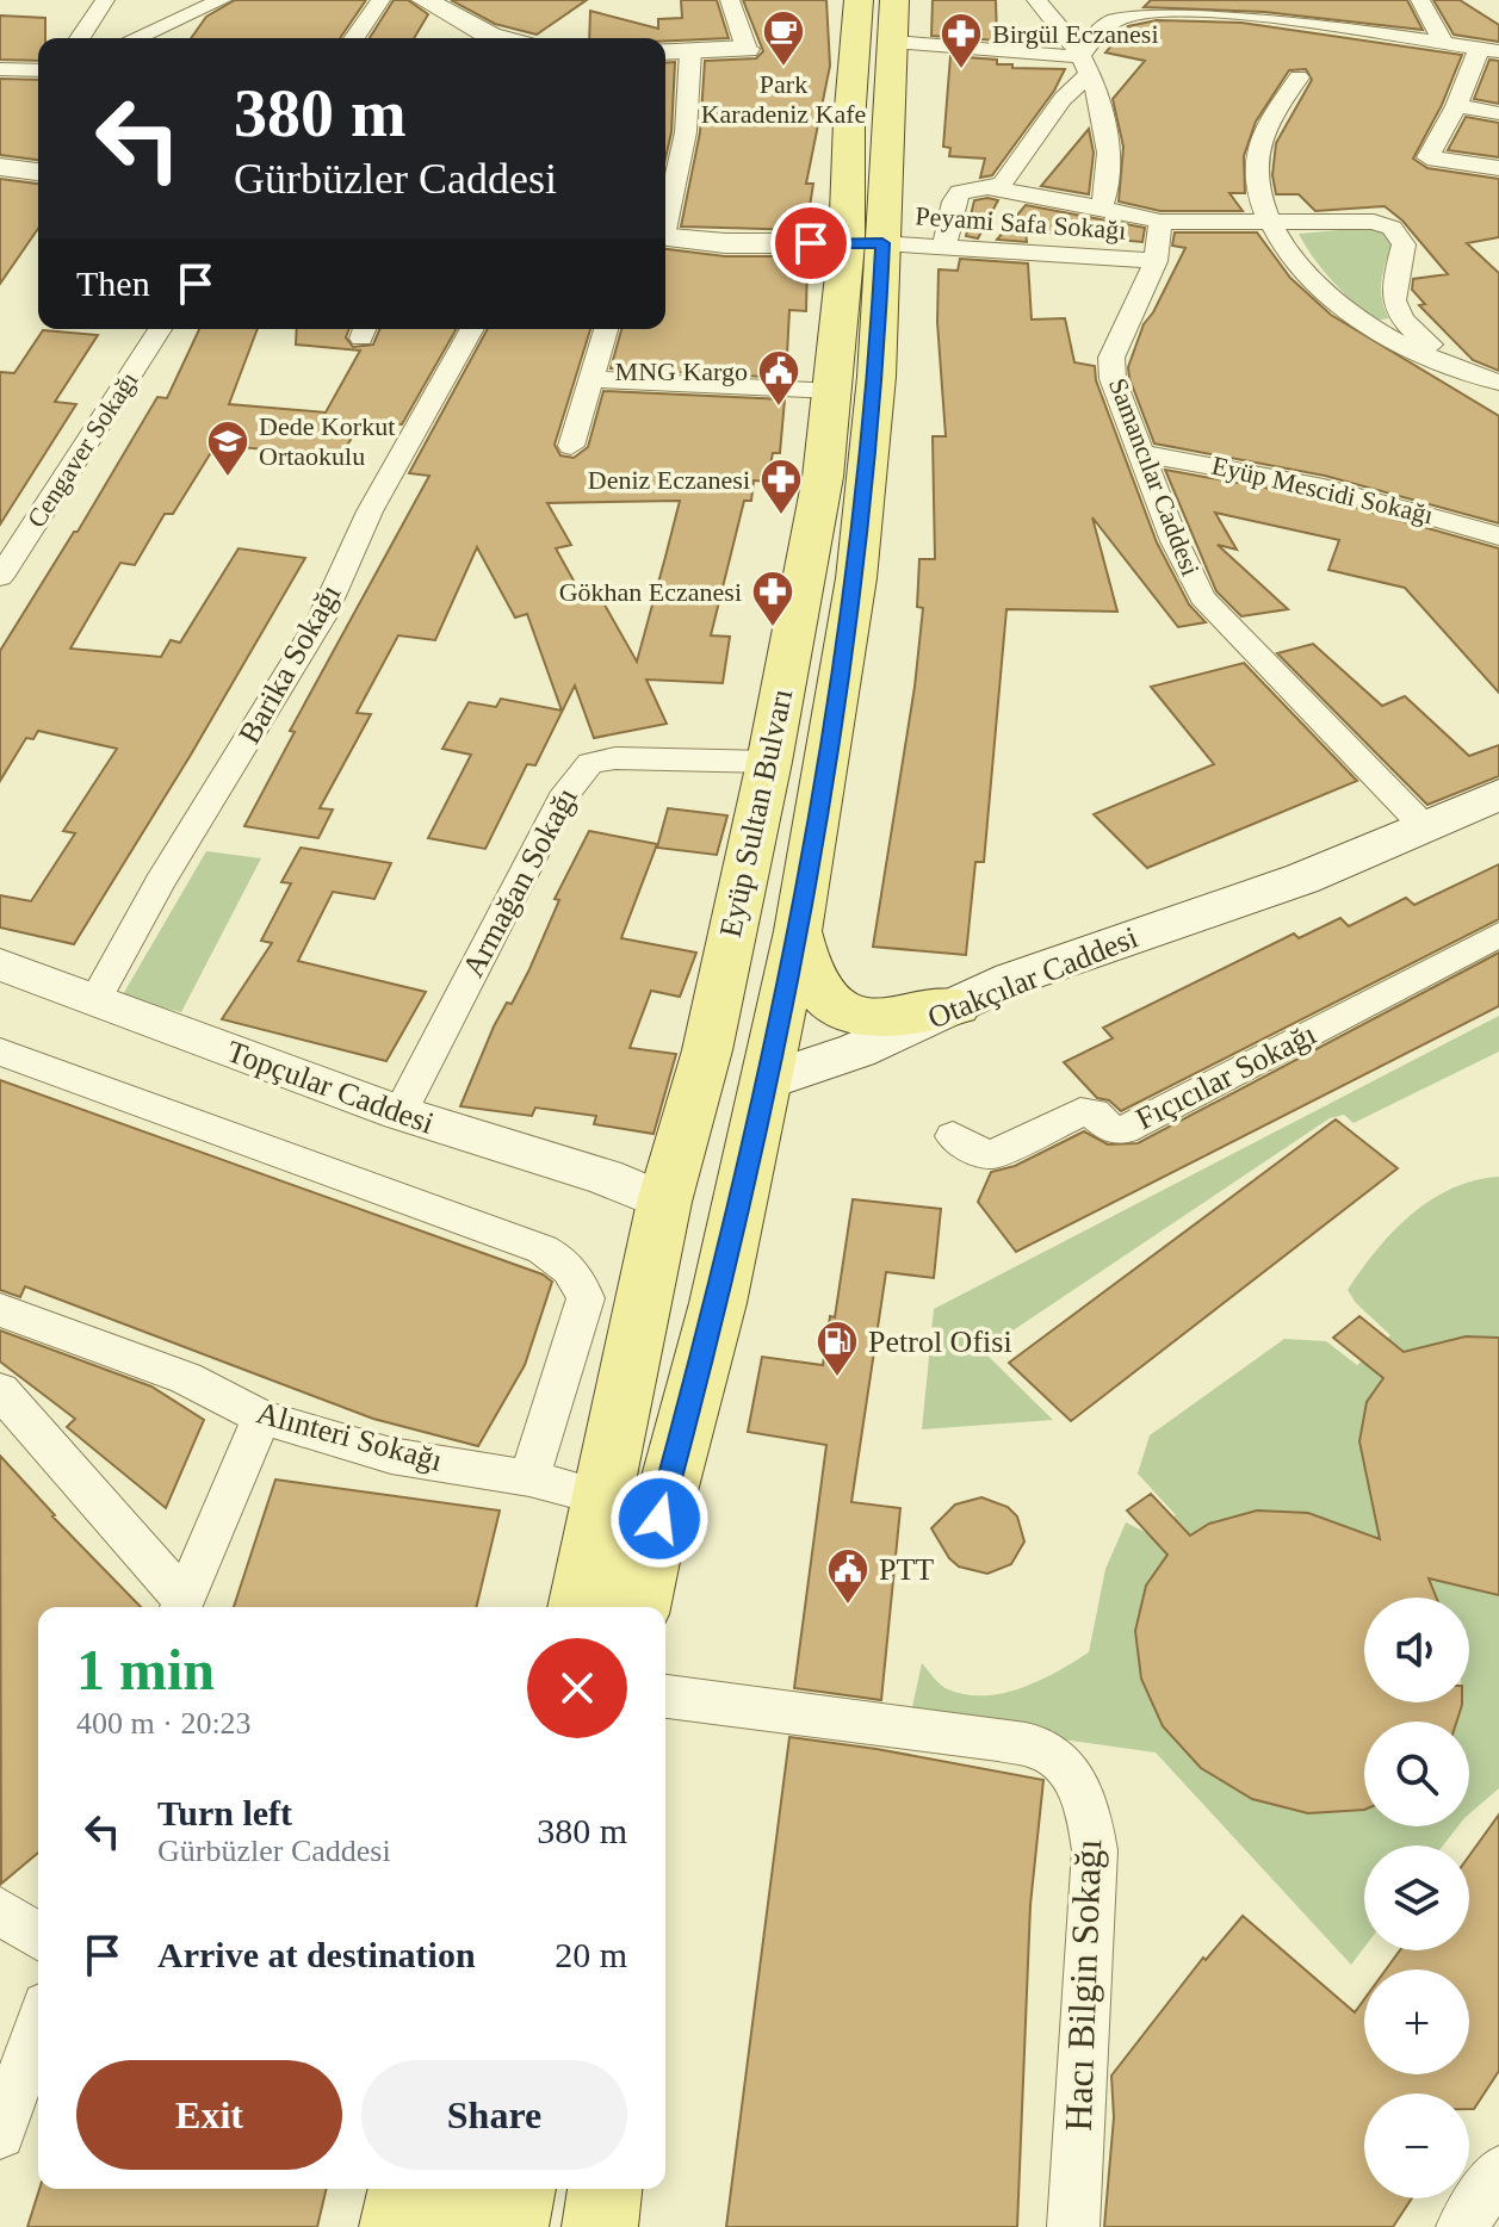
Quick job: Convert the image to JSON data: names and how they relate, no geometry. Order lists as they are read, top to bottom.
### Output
{
  "streets": {
    "main road": ["Eyüp Sultan Bulvarı", "Otakçılar Caddesi"],
    "street": [
      "Peyami Safa Sokağı",
      "Cengaver Sokağı",
      "Samancılar Caddesi",
      "Eyüp Mescidi Sokağı",
      "Barika Sokağı",
      "Armağan Sokağı",
      "Fıçıcılar Sokağı",
      "Topçular Caddesi",
      "Alınteri Sokağı",
      "Hacı Bilgin Sokağı"
    ]
  },
  "crossings": [
    ["Peyami Safa Sokağı", "Samancılar Caddesi"],
    ["Peyami Safa Sokağı", "Eyüp Sultan Bulvarı"],
    ["Samancılar Caddesi", "Eyüp Mescidi Sokağı"],
    ["Samancılar Caddesi", "Otakçılar Caddesi"],
    ["Barika Sokağı", "Topçular Caddesi"],
    ["Eyüp Sultan Bulvarı", "Armağan Sokağı"],
    ["Eyüp Sultan Bulvarı", "Otakçılar Caddesi"],
    ["Eyüp Sultan Bulvarı", "Topçular Caddesi"],
    ["Eyüp Sultan Bulvarı", "Alınteri Sokağı"],
    ["Armağan Sokağı", "Topçular Caddesi"]
  ],
  "places": {
    "cafe": ["Park Karadeniz Kafe"],
    "pharmacy": ["Birgül Eczanesi", "Deniz Eczanesi", "Gökhan Eczanesi"],
    "public building": ["MNG Kargo", "PTT"],
    "school or university": ["Dede Korkut Ortaokulu"],
    "fuel station": ["Petrol Ofisi"]
  },
  "page": {
    "turn": ["380 m", "Gürbüzler Caddesi"],
    "then": "Then",
    "map_buttons": ["+", "−"],
    "heading": ["1 min", "400 m · 20:23"],
    "list": [
      {
        "name": "Turn left",
        "note": "Gürbüzler Caddesi",
        "value": "380 m"
      },
      {
        "name": "Arrive at destination",
        "value": "20 m"
      }
    ],
    "buttons": ["Exit", "Share"]
  }
}
